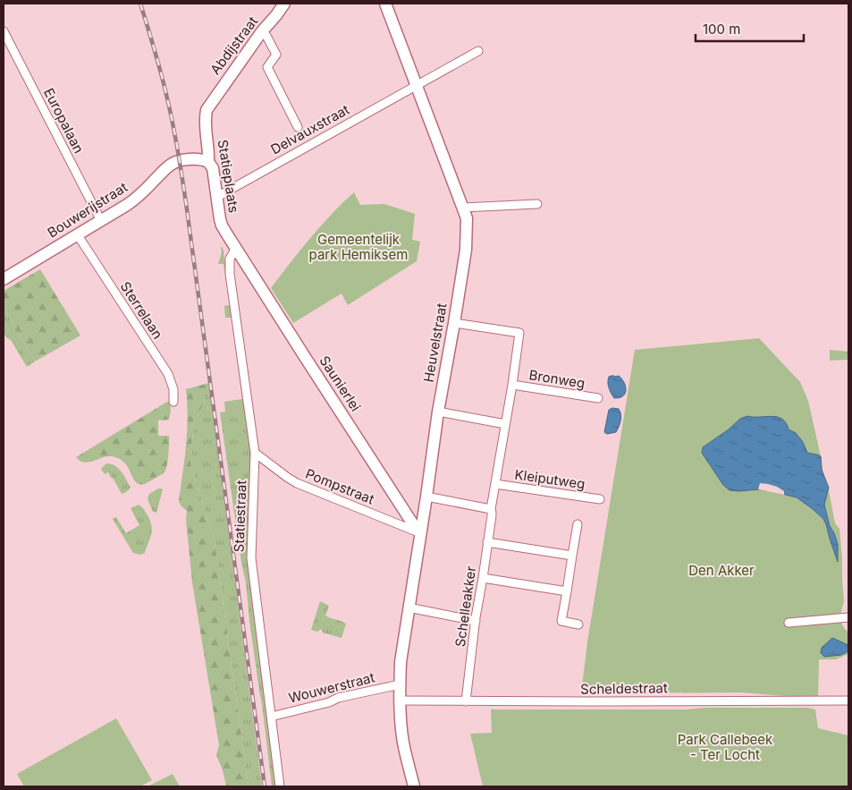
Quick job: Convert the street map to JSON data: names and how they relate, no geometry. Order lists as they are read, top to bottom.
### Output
{
  "streets": {
    "street": [
      "Abdijstraat",
      "Europalaan",
      "Delvauxstraat",
      "Statieplaats",
      "Bouwerijstraat",
      "Sterrelaan",
      "Heuvelstraat",
      "Bronweg",
      "Saunierlei",
      "Kleiputweg",
      "Pompstraat",
      "Statiestraat",
      "Schelleakker",
      "Wouwerstraat",
      "Scheldestraat"
    ]
  },
  "crossings": [
    ["Abdijstraat", "Statieplaats"],
    ["Europalaan", "Bouwerijstraat"],
    ["Delvauxstraat", "Statieplaats"],
    ["Delvauxstraat", "Heuvelstraat"],
    ["Statieplaats", "Bouwerijstraat"],
    ["Statieplaats", "Saunierlei"],
    ["Statieplaats", "Statiestraat"],
    ["Bouwerijstraat", "Sterrelaan"],
    ["Heuvelstraat", "Saunierlei"],
    ["Heuvelstraat", "Pompstraat"],
    ["Heuvelstraat", "Schelleakker"],
    ["Heuvelstraat", "Wouwerstraat"],
    ["Heuvelstraat", "Scheldestraat"],
    ["Bronweg", "Schelleakker"],
    ["Saunierlei", "Pompstraat"],
    ["Saunierlei", "Statiestraat"],
    ["Kleiputweg", "Schelleakker"],
    ["Pompstraat", "Statiestraat"],
    ["Statiestraat", "Wouwerstraat"],
    ["Schelleakker", "Scheldestraat"]
  ],
  "parks": ["Gemeentelijk park Hemiksem", "Den Akker", "Park Callebeek - Ter Locht"],
  "scale_bar": "100 m"
}
